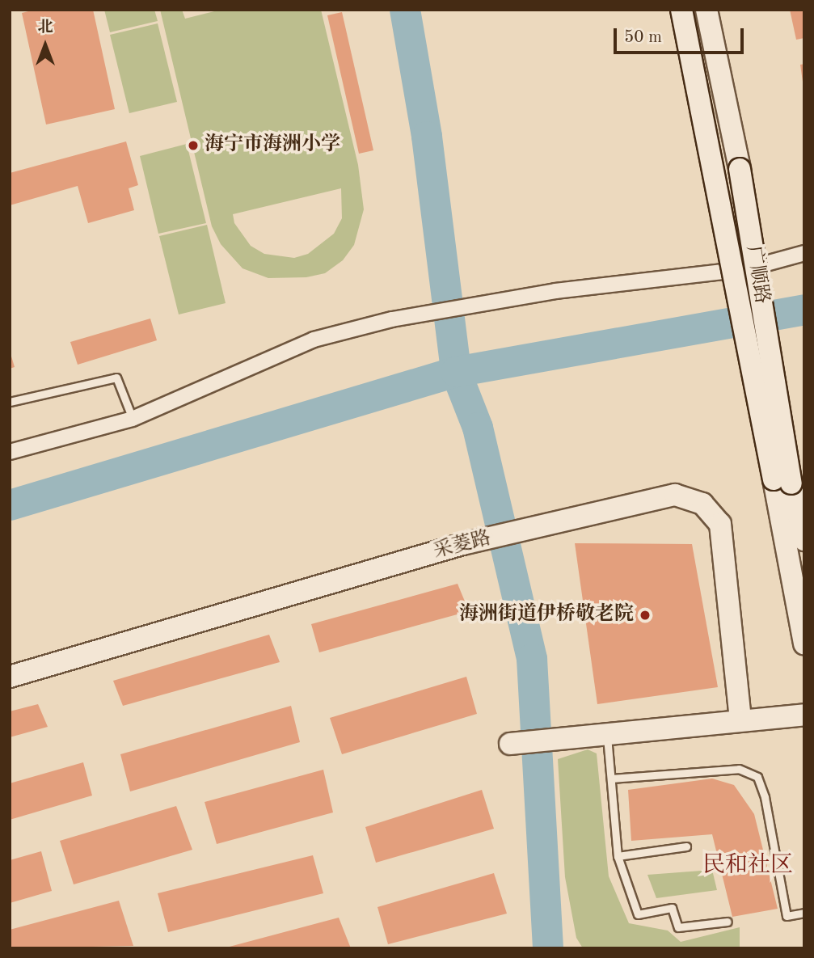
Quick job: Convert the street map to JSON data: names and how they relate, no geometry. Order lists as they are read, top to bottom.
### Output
{
  "streets": {
    "street": ["广顺路", "采菱路"]
  },
  "districts": ["民和社区"],
  "places": ["海宁市海洲小学", "海洲街道伊桥敬老院"],
  "scale_bar": "50 m",
  "north": "top"
}
